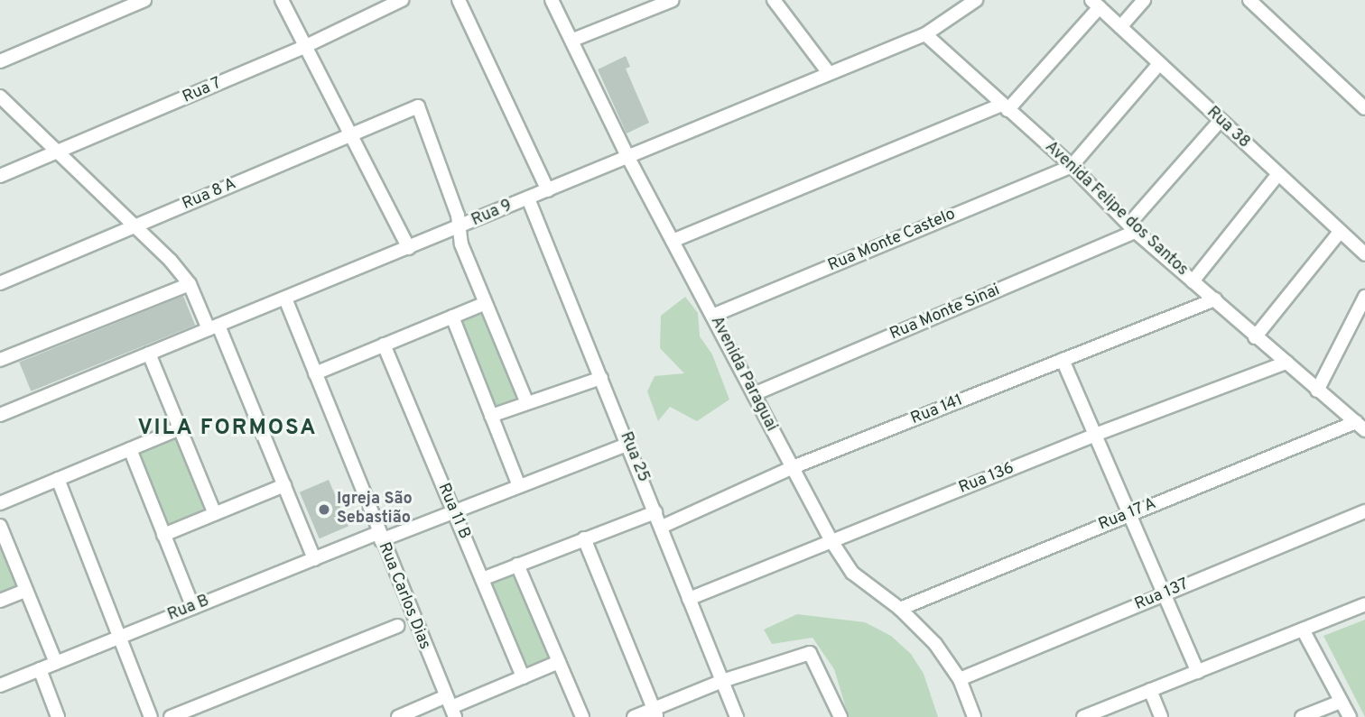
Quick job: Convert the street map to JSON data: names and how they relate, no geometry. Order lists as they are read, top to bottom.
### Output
{
  "streets": {
    "street": [
      "Rua 7",
      "Rua 38",
      "Rua 8 A",
      "Avenida Felipe dos Santos",
      "Rua 9",
      "Rua Monte Castelo",
      "Rua Monte Sinai",
      "Avenida Paraguai",
      "Rua 141",
      "Rua 25",
      "Rua 136",
      "Rua 11 B",
      "Rua 17 A",
      "Rua 137",
      "Rua Carlos Dias",
      "Rua B"
    ]
  },
  "crossings": [
    ["Rua 8 A", "Rua 9"],
    ["Avenida Felipe dos Santos", "Rua 9"],
    ["Avenida Felipe dos Santos", "Rua Monte Castelo"],
    ["Avenida Felipe dos Santos", "Rua Monte Sinai"],
    ["Avenida Felipe dos Santos", "Rua 141"],
    ["Avenida Felipe dos Santos", "Rua 136"],
    ["Avenida Felipe dos Santos", "Rua 17 A"],
    ["Rua 9", "Avenida Paraguai"],
    ["Rua 9", "Rua 25"],
    ["Rua 9", "Rua Carlos Dias"],
    ["Rua Monte Castelo", "Avenida Paraguai"],
    ["Rua Monte Sinai", "Avenida Paraguai"],
    ["Avenida Paraguai", "Rua 141"],
    ["Avenida Paraguai", "Rua 136"],
    ["Avenida Paraguai", "Rua 17 A"],
    ["Avenida Paraguai", "Rua 137"],
    ["Rua 141", "Rua 25"],
    ["Rua 25", "Rua 136"],
    ["Rua 25", "Rua B"],
    ["Rua 11 B", "Rua B"],
    ["Rua Carlos Dias", "Rua B"]
  ],
  "districts": ["VILA FORMOSA"],
  "places": ["Igreja São Sebastião"]
}
